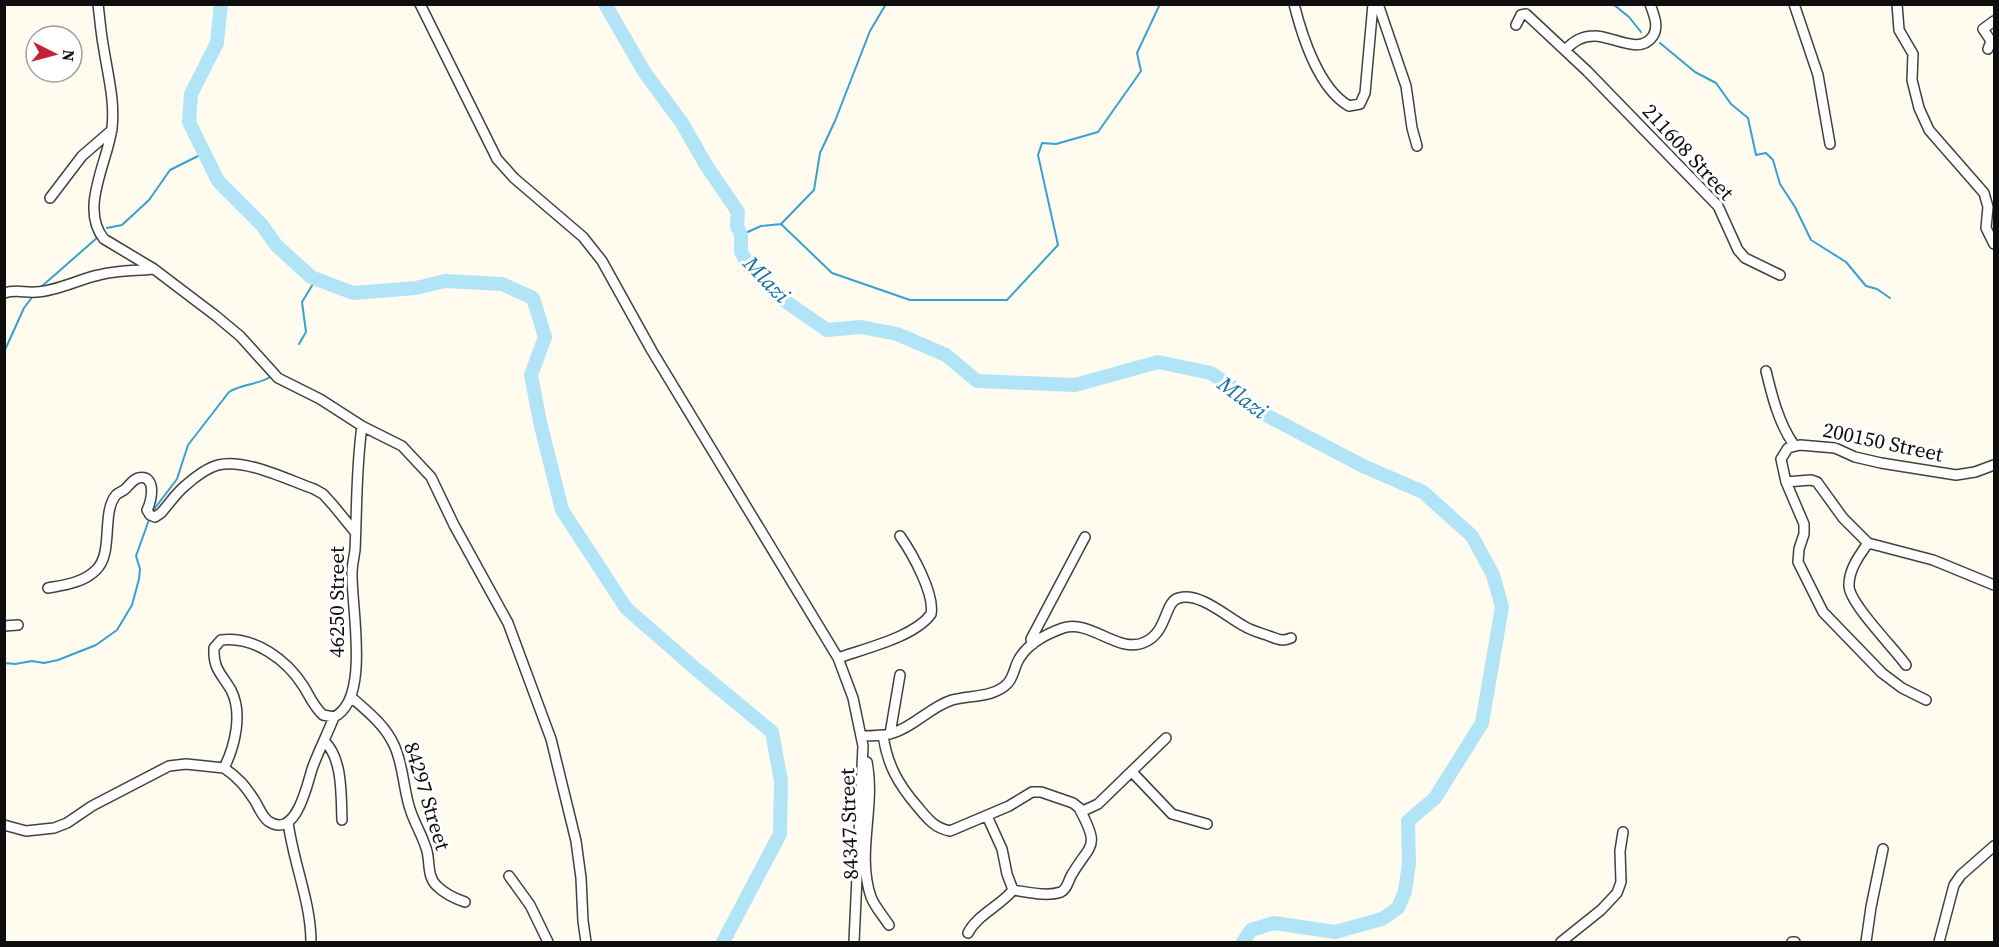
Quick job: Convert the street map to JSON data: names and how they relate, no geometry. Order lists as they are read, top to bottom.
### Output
{
  "streets": {
    "street": [
      "211608 Street",
      "200150 Street",
      "46250 Street",
      "84297 Street",
      "84347 Street"
    ]
  },
  "crossings": [
    ["46250 Street", "84297 Street"]
  ],
  "water": ["Mlazi"],
  "north": "right"
}
